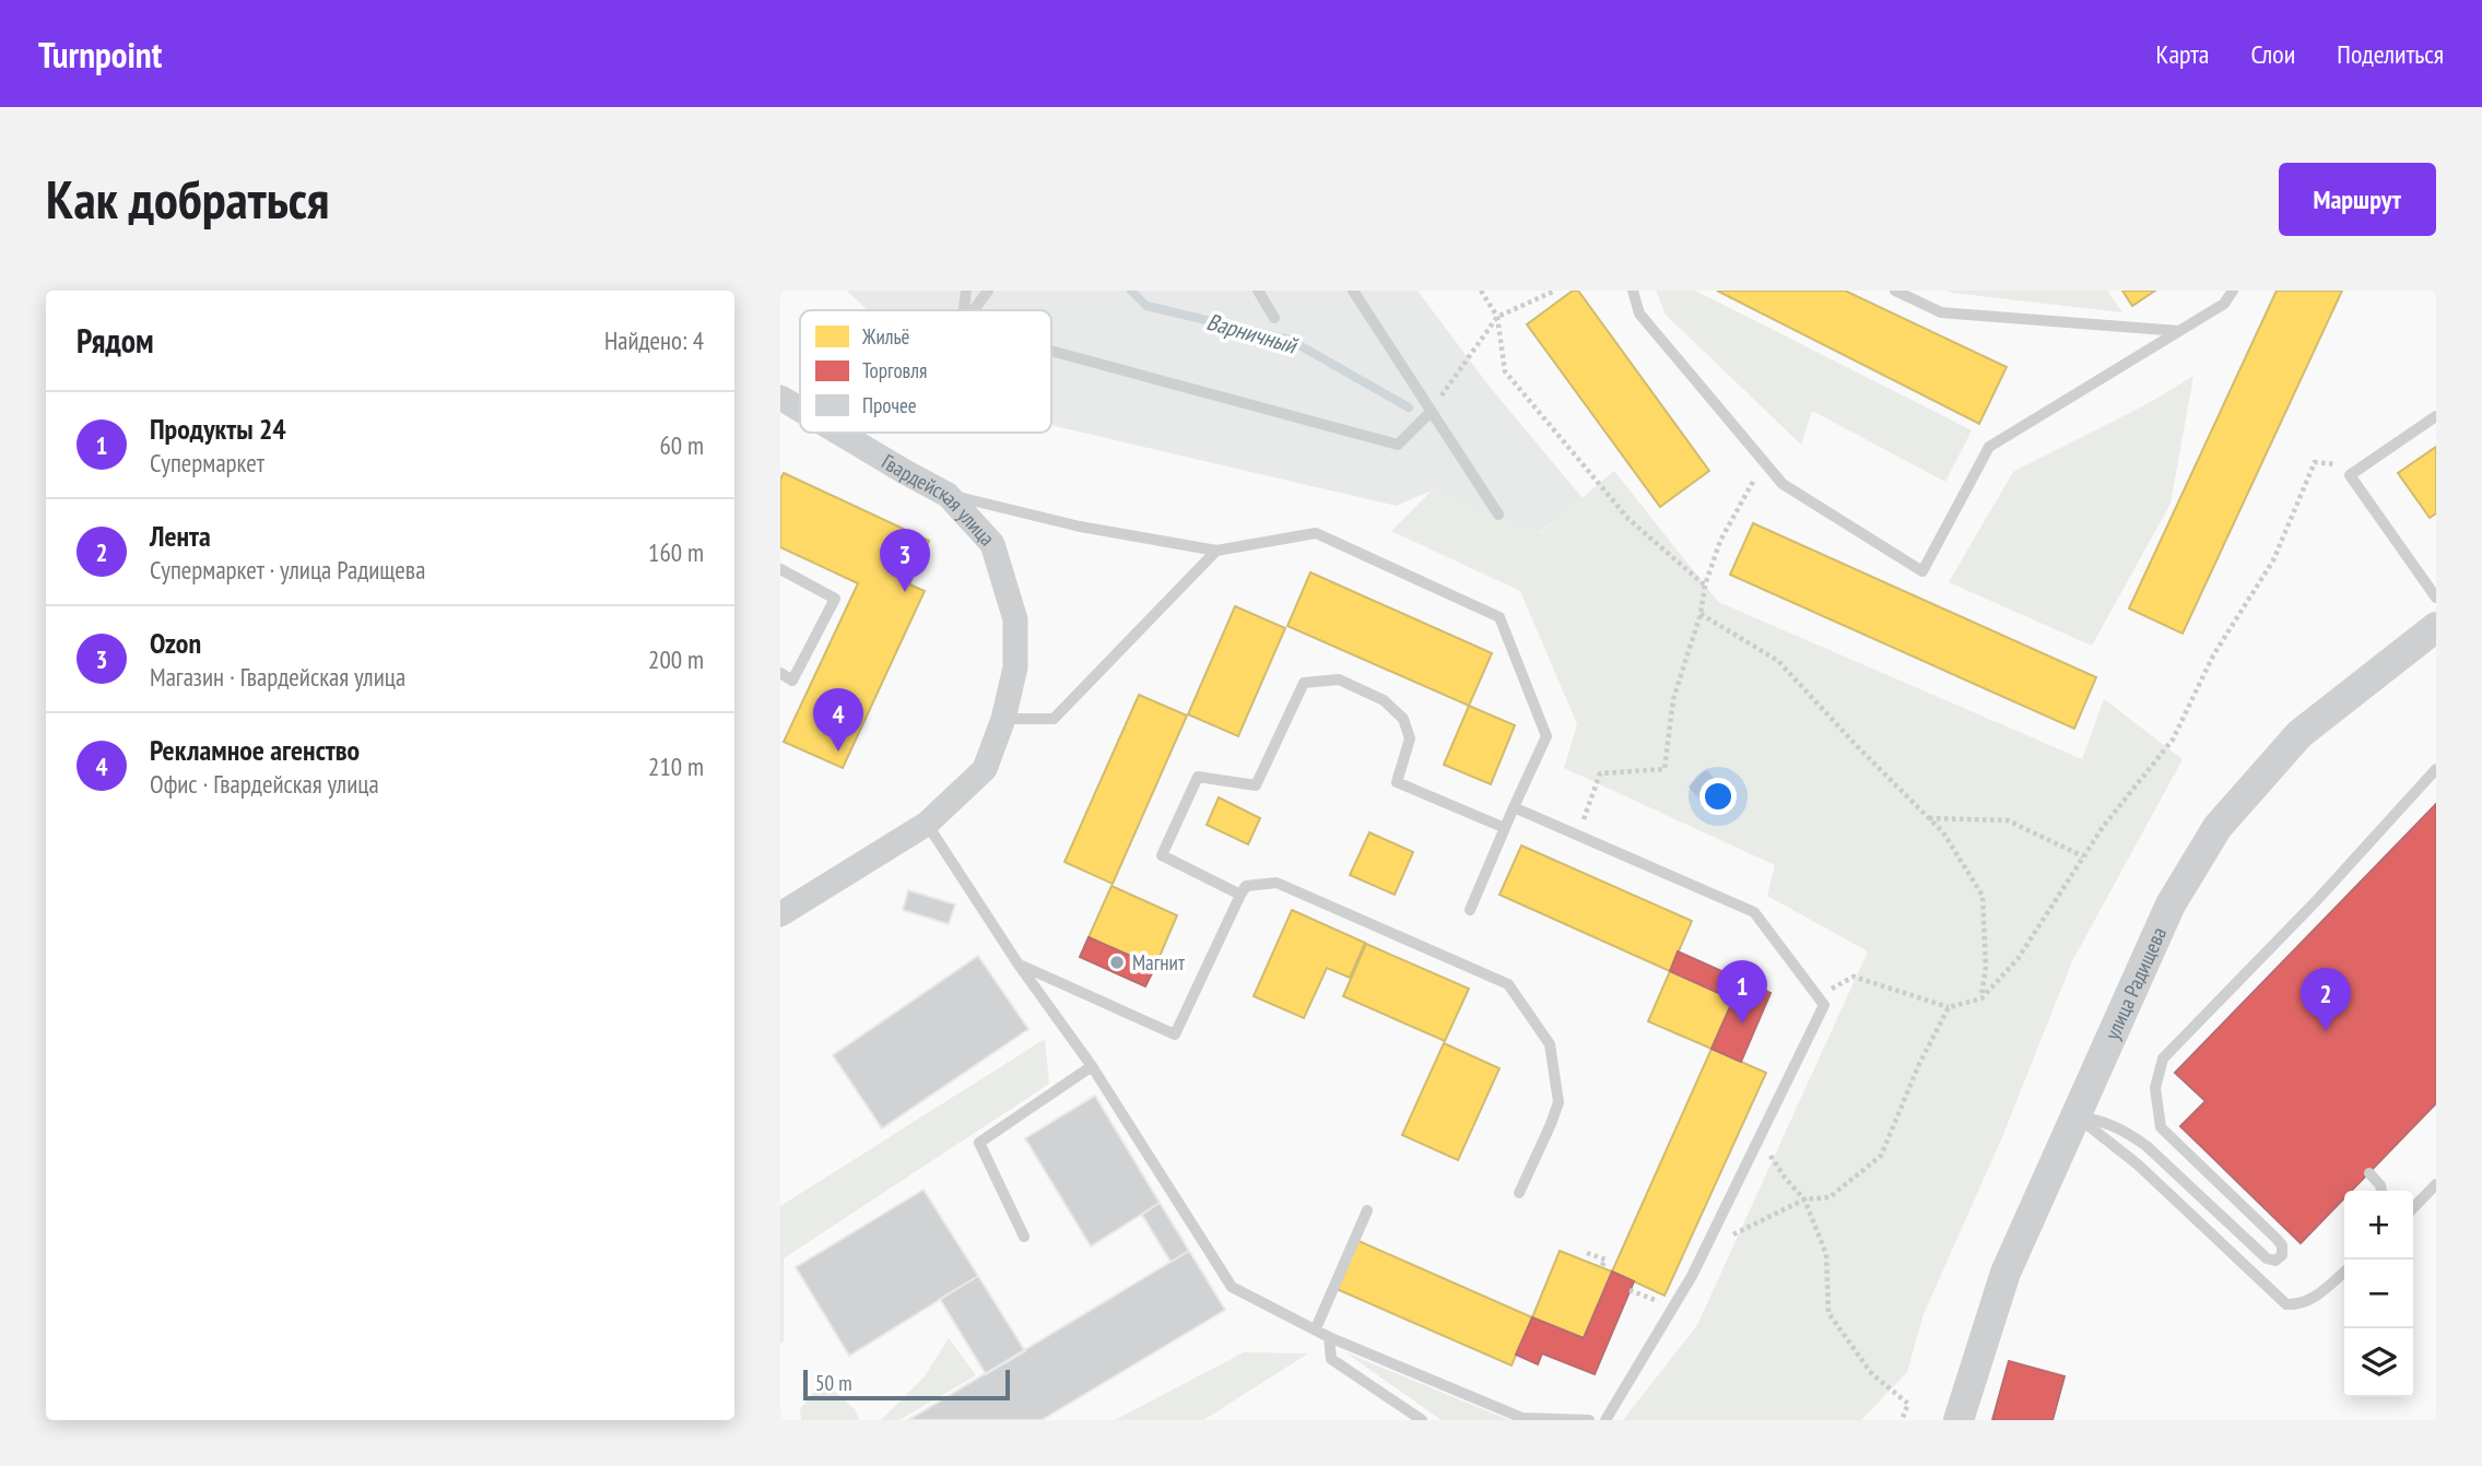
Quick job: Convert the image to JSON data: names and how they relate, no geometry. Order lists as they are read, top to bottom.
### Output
{
  "streets": {
    "street": ["Гвардейская улица", "улица Радищева"]
  },
  "water": ["Варничный"],
  "places": ["Магнит"],
  "legend": ["Жильё", "Торговля", "Прочее"],
  "scale_bar": "50 m",
  "page": {
    "header": "Turnpoint",
    "nav": ["Карта", "Слои", "Поделиться"],
    "buttons": "Маршрут",
    "title": "Как добраться",
    "heading": ["Рядом", "Найдено: 4"],
    "list": [
      {
        "mark": "1",
        "name": "Продукты 24",
        "note": "Супермаркет",
        "value": "60 m"
      },
      {
        "mark": "2",
        "name": "Лента",
        "note": "Супермаркет · улица Радищева",
        "value": "160 m"
      },
      {
        "mark": "3",
        "name": "Ozon",
        "note": "Магазин · Гвардейская улица",
        "value": "200 m"
      },
      {
        "mark": "4",
        "name": "Рекламное агенство",
        "note": "Офис · Гвардейская улица",
        "value": "210 m"
      }
    ],
    "pins": [
      "3",
      "4",
      "1",
      "2"
    ],
    "map_buttons": ["+", "−"],
    "scale": "50 m"
  }
}
